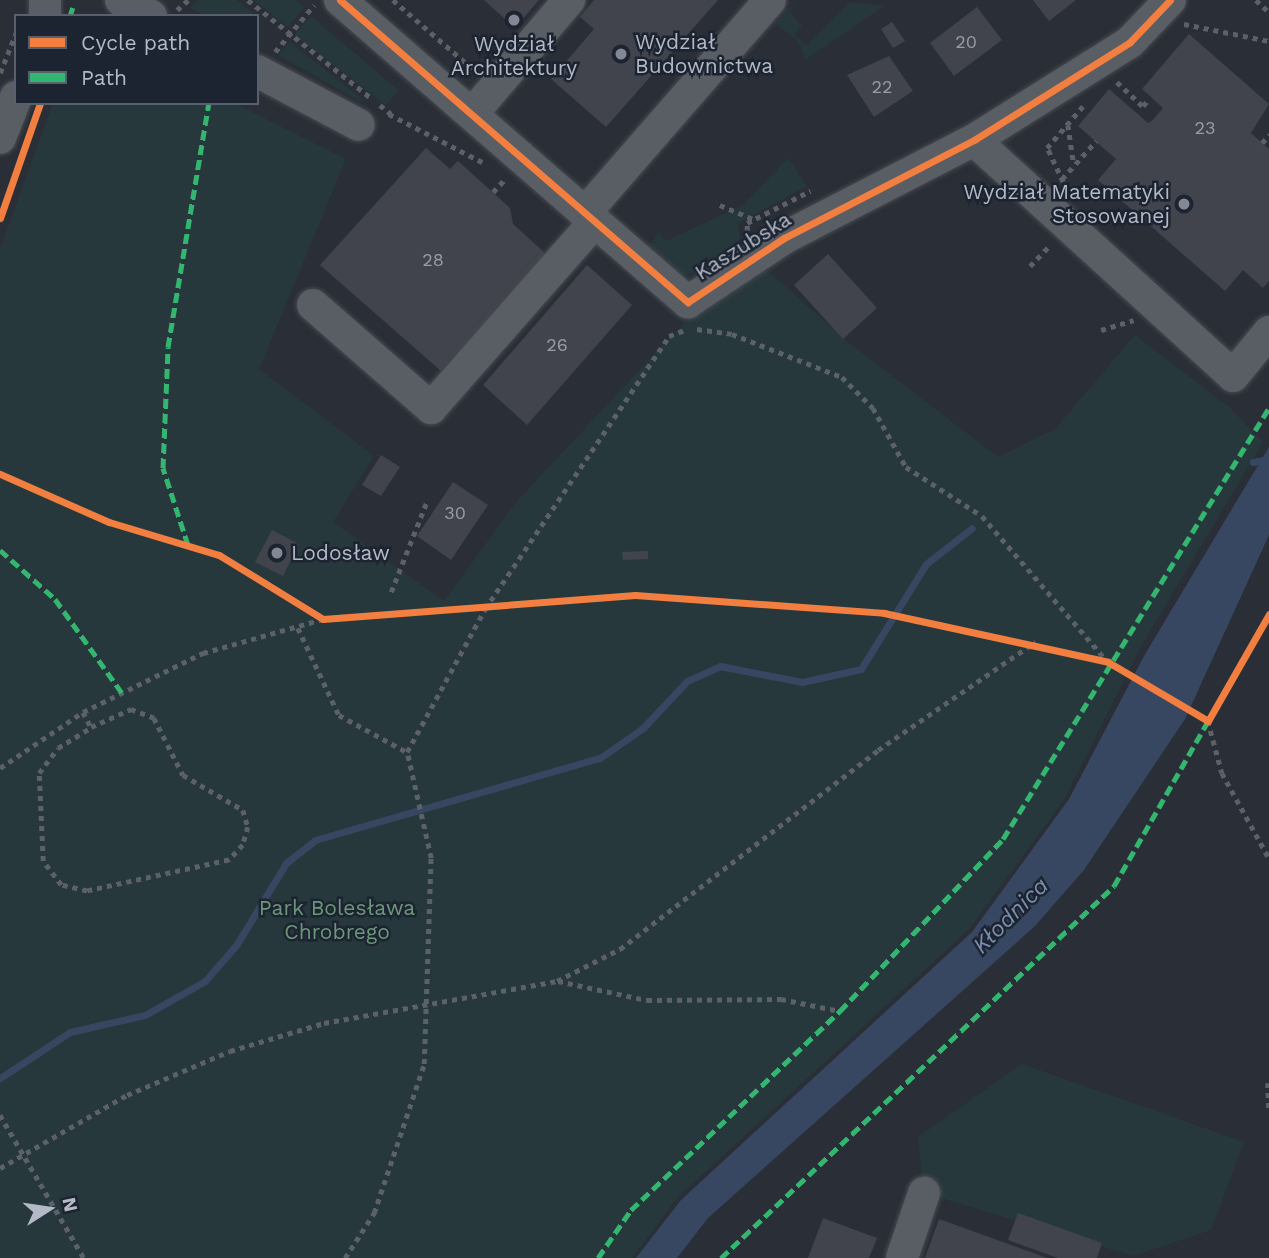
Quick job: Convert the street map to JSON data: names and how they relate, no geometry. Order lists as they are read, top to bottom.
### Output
{
  "streets": {
    "street": ["Kaszubska"]
  },
  "water": ["Kłodnica"],
  "parks": ["Park Bolesława Chrobrego"],
  "places": [
    "Wydział Architektury",
    "Wydział Budownictwa",
    "Wydział Matematyki Stosowanej",
    "Lodosław"
  ],
  "house_numbers": [
    "20",
    "22",
    "23",
    "28",
    "26",
    "30"
  ],
  "legend": ["Cycle path", "Path"],
  "north": "right"
}
